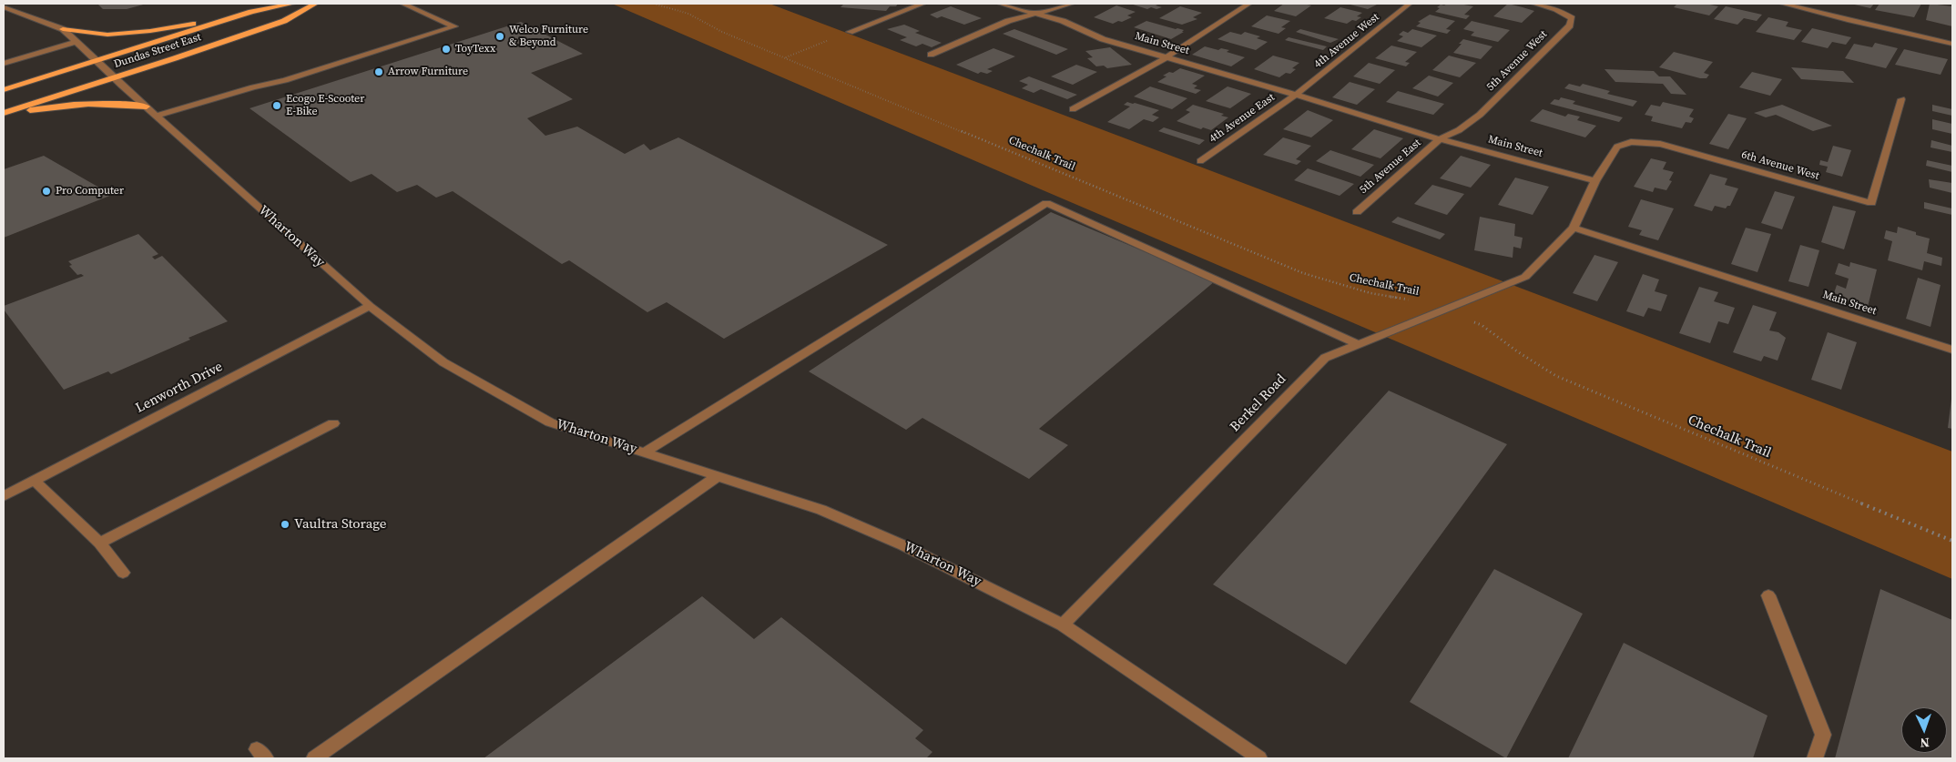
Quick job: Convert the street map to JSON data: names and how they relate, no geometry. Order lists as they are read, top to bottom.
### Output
{
  "streets": {
    "main road": ["Dundas Street East"],
    "street": [
      "4th Avenue West",
      "Main Street",
      "5th Avenue West",
      "4th Avenue East",
      "6th Avenue West",
      "5th Avenue East",
      "Wharton Way",
      "Lenworth Drive",
      "Berkel Road"
    ],
    "path": ["Chechalk Trail"]
  },
  "crossings": [
    ["4th Avenue West", "Main Street"],
    ["4th Avenue West", "4th Avenue East"],
    ["Main Street", "5th Avenue West"],
    ["Main Street", "4th Avenue East"],
    ["Main Street", "6th Avenue West"],
    ["Main Street", "5th Avenue East"],
    ["Main Street", "Berkel Road"],
    ["Dundas Street East", "Wharton Way"],
    ["5th Avenue West", "5th Avenue East"],
    ["Wharton Way", "Lenworth Drive"],
    ["Wharton Way", "Berkel Road"]
  ],
  "places": [
    "Welco Furniture & Beyond",
    "ToyTexx",
    "Arrow Furniture",
    "Ecogo E-Scooter E-Bike",
    "Pro Computer",
    "Vaultra Storage"
  ],
  "north": "bottom"
}
